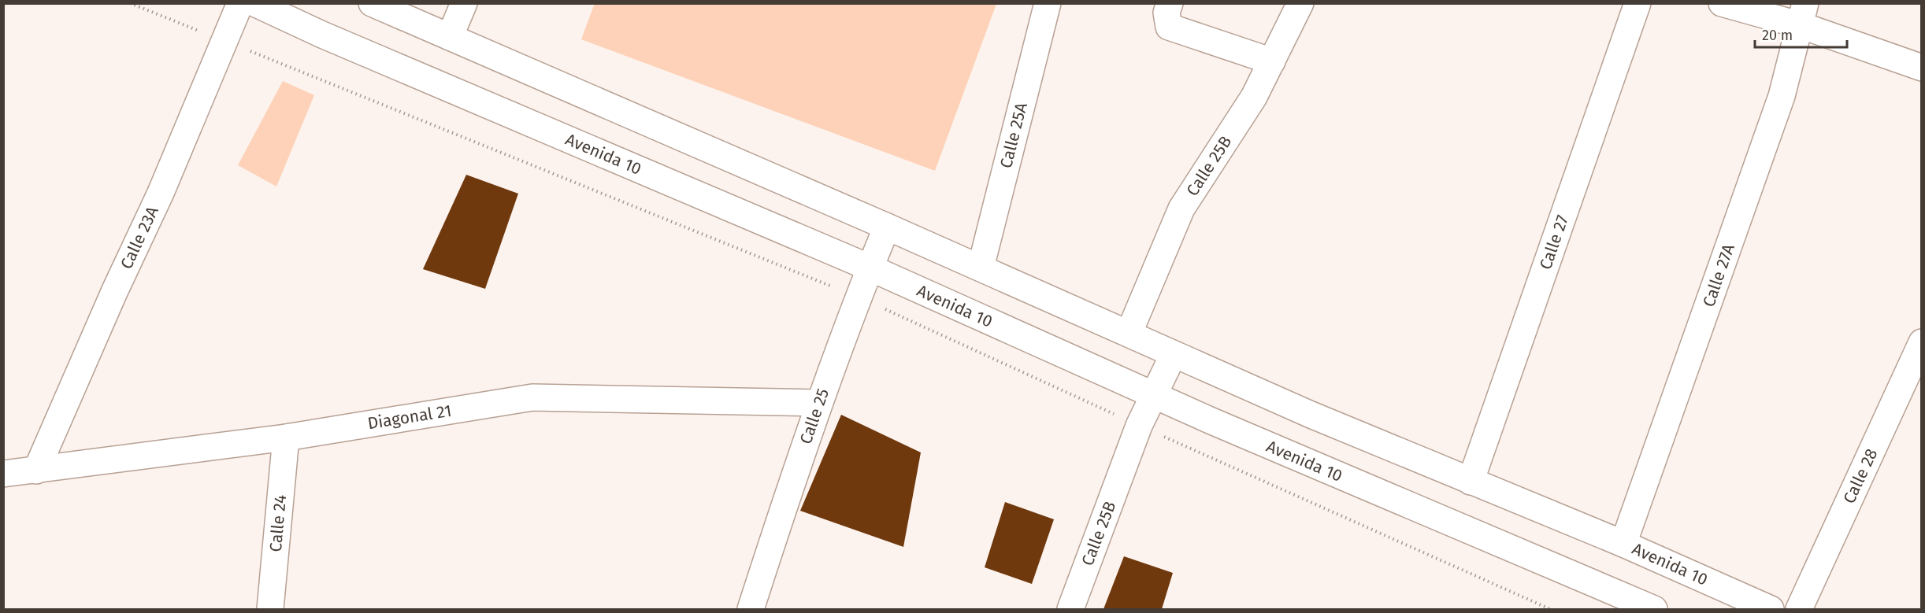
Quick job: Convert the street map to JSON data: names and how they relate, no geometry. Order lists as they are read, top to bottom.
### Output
{
  "streets": {
    "street": [
      "Calle 25A",
      "Avenida 10",
      "Calle 25B",
      "Calle 23A",
      "Calle 27",
      "Calle 27A",
      "Calle 25",
      "Diagonal 21",
      "Calle 28",
      "Calle 24"
    ]
  },
  "crossings": [
    ["Calle 25A", "Avenida 10"],
    ["Avenida 10", "Calle 25B"],
    ["Avenida 10", "Calle 27"],
    ["Avenida 10", "Calle 27A"],
    ["Avenida 10", "Calle 25"],
    ["Calle 23A", "Diagonal 21"],
    ["Calle 25", "Diagonal 21"],
    ["Diagonal 21", "Calle 24"]
  ],
  "scale_bar": "20 m"
}
